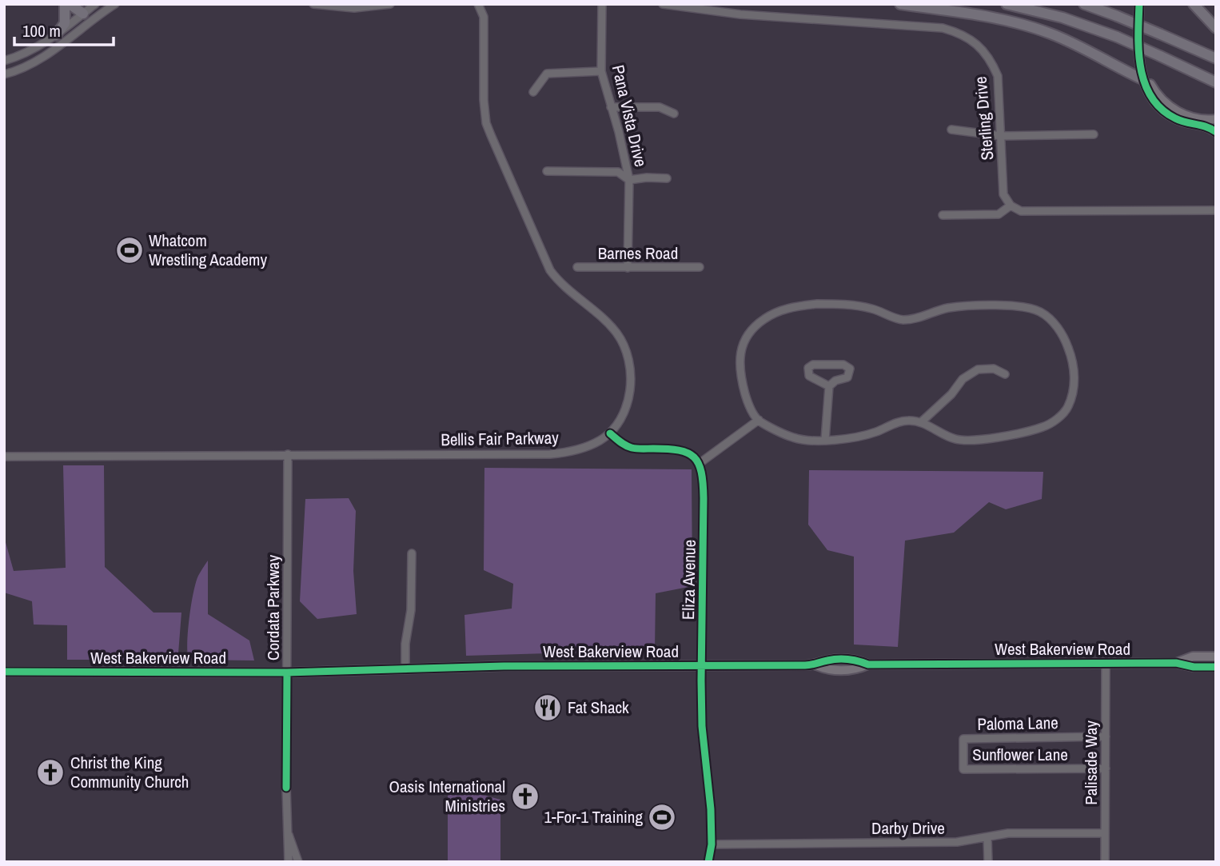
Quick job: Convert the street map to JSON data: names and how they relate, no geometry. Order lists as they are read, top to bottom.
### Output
{
  "streets": {
    "main road": ["West Bakerview Road"],
    "street": [
      "Pana Vista Drive",
      "Sterling Drive",
      "Barnes Road",
      "Bellis Fair Parkway",
      "Eliza Avenue",
      "Cordata Parkway",
      "Paloma Lane",
      "Sunflower Lane",
      "Palisade Way",
      "Darby Drive"
    ]
  },
  "crossings": [
    ["Pana Vista Drive", "Barnes Road"],
    ["Bellis Fair Parkway", "Cordata Parkway"],
    ["Eliza Avenue", "West Bakerview Road"],
    ["Eliza Avenue", "Darby Drive"],
    ["Cordata Parkway", "West Bakerview Road"],
    ["West Bakerview Road", "Palisade Way"],
    ["Paloma Lane", "Sunflower Lane"],
    ["Paloma Lane", "Palisade Way"],
    ["Sunflower Lane", "Palisade Way"],
    ["Palisade Way", "Darby Drive"]
  ],
  "places": {
    "sports": ["Whatcom Wrestling Academy", "1-For-1 Training"],
    "restaurant": ["Fat Shack"],
    "church": ["Christ the King Community Church", "Oasis International Ministries"]
  },
  "scale_bar": "100 m"
}
